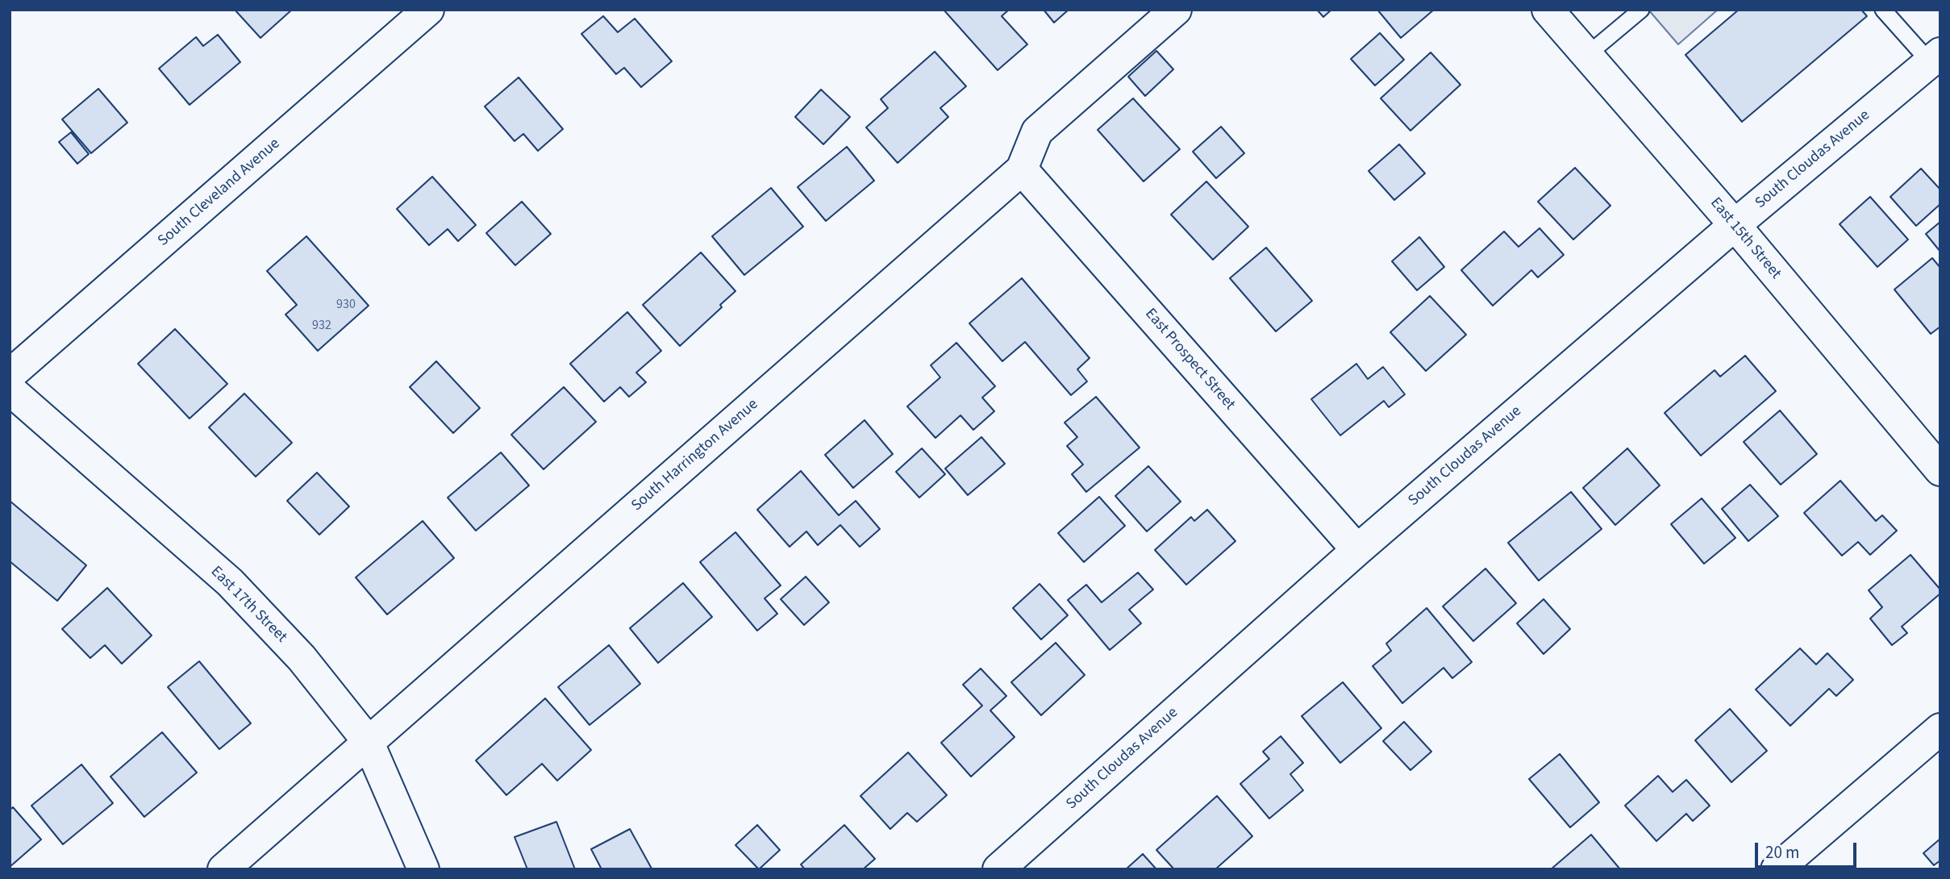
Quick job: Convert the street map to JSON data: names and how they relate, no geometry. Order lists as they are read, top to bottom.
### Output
{
  "streets": {
    "street": [
      "South Cloudas Avenue",
      "South Cleveland Avenue",
      "East 15th Street",
      "East Prospect Street",
      "South Harrington Avenue",
      "East 17th Street"
    ]
  },
  "crossings": [
    ["South Cloudas Avenue", "East 15th Street"],
    ["South Cloudas Avenue", "East Prospect Street"],
    ["East Prospect Street", "South Harrington Avenue"],
    ["South Harrington Avenue", "East 17th Street"]
  ],
  "house_numbers": ["930", "932"],
  "scale_bar": "20 m"
}
